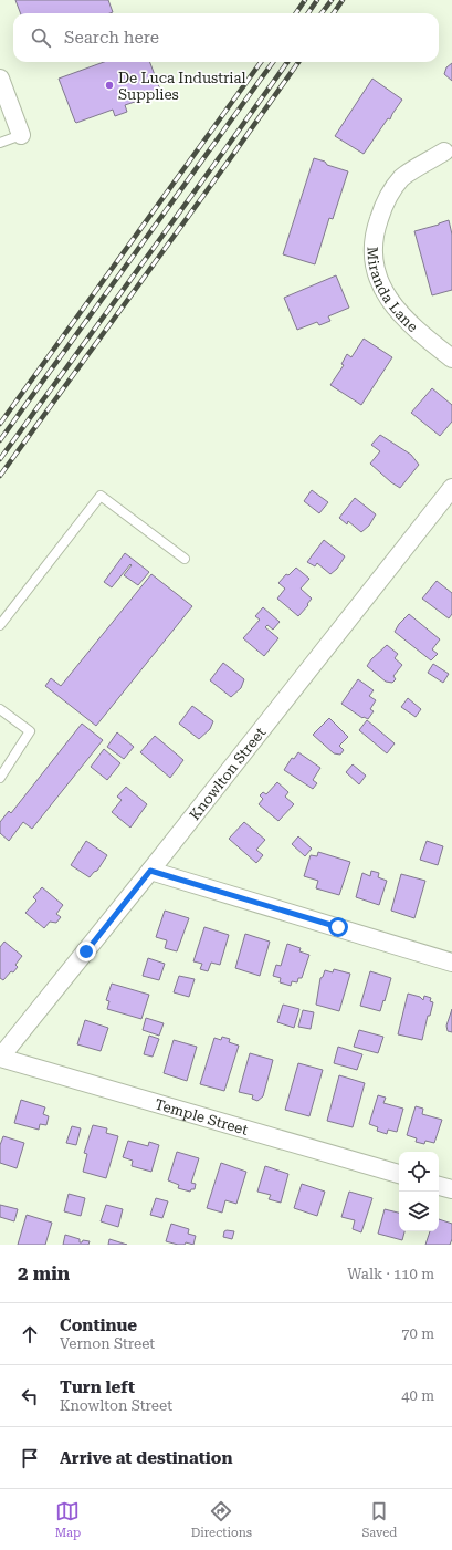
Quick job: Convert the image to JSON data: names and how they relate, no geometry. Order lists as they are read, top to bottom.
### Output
{
  "streets": {
    "street": ["Miranda Lane", "Knowlton Street", "Temple Street"]
  },
  "crossings": [
    ["Knowlton Street", "Temple Street"]
  ],
  "places": ["De Luca Industrial Supplies"],
  "page": {
    "search": "Search here",
    "heading": ["2 min", "Walk · 110 m"],
    "list": [
      ["Continue", "Vernon Street", "70 m"],
      ["Turn left", "Knowlton Street", "40 m"],
      "Arrive at destination"
    ],
    "nav": ["Map", "Directions", "Saved"]
  }
}
